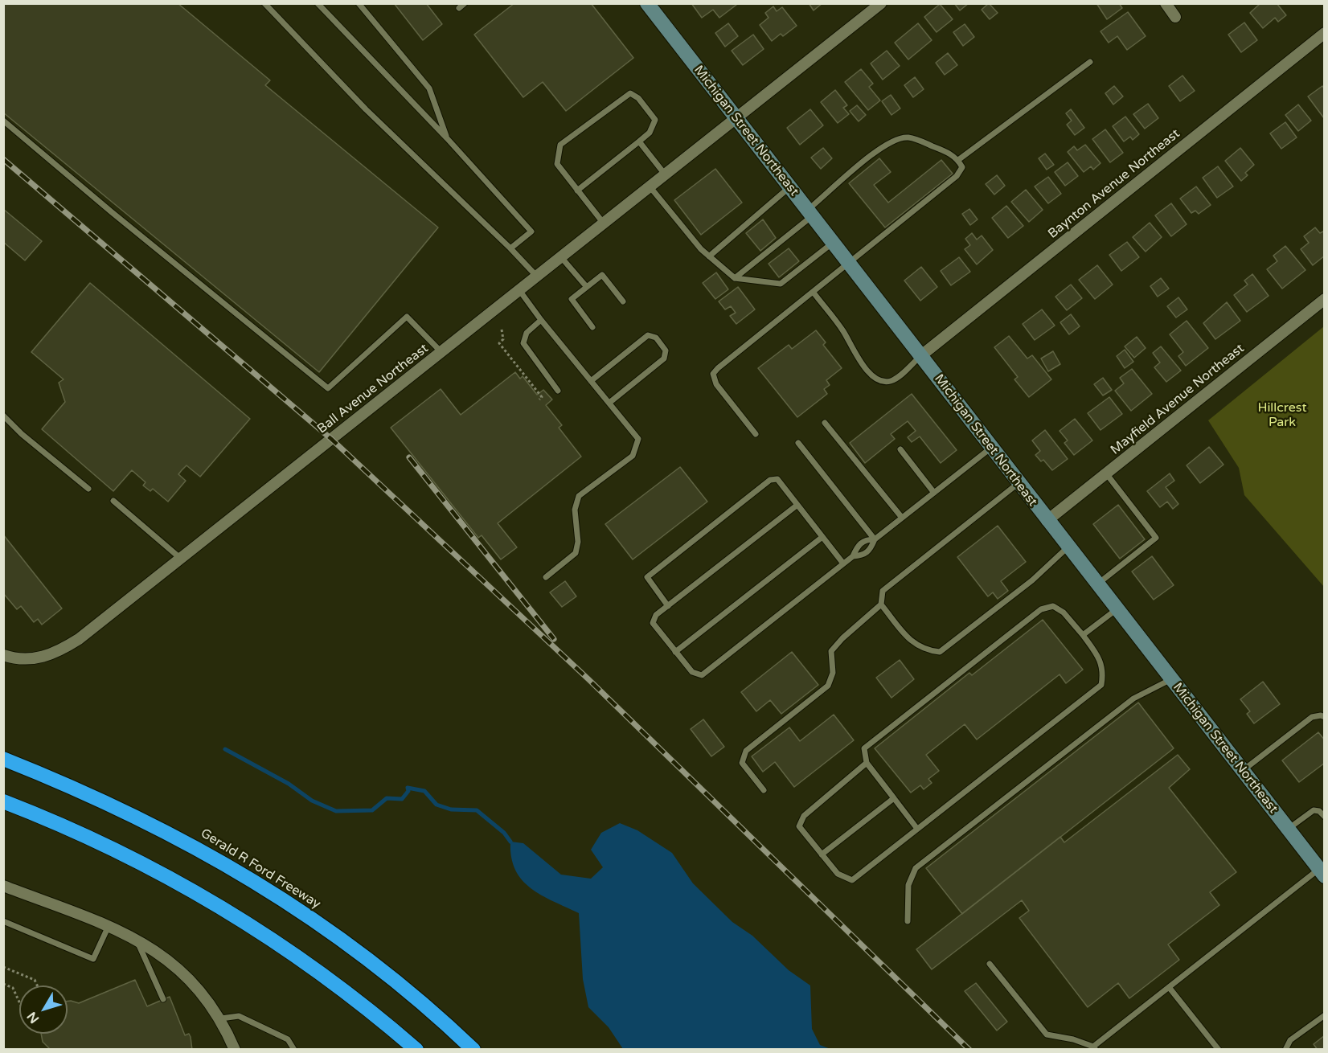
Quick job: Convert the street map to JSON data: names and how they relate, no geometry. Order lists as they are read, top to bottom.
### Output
{
  "streets": {
    "highway": ["Gerald R Ford Freeway"],
    "main road": ["Michigan Street Northeast"],
    "street": ["Baynton Avenue Northeast", "Ball Avenue Northeast", "Mayfield Avenue Northeast"]
  },
  "crossings": [
    ["Michigan Street Northeast", "Baynton Avenue Northeast"],
    ["Michigan Street Northeast", "Ball Avenue Northeast"],
    ["Michigan Street Northeast", "Mayfield Avenue Northeast"]
  ],
  "parks": ["Hillcrest Park"],
  "north": "bottom left"
}
